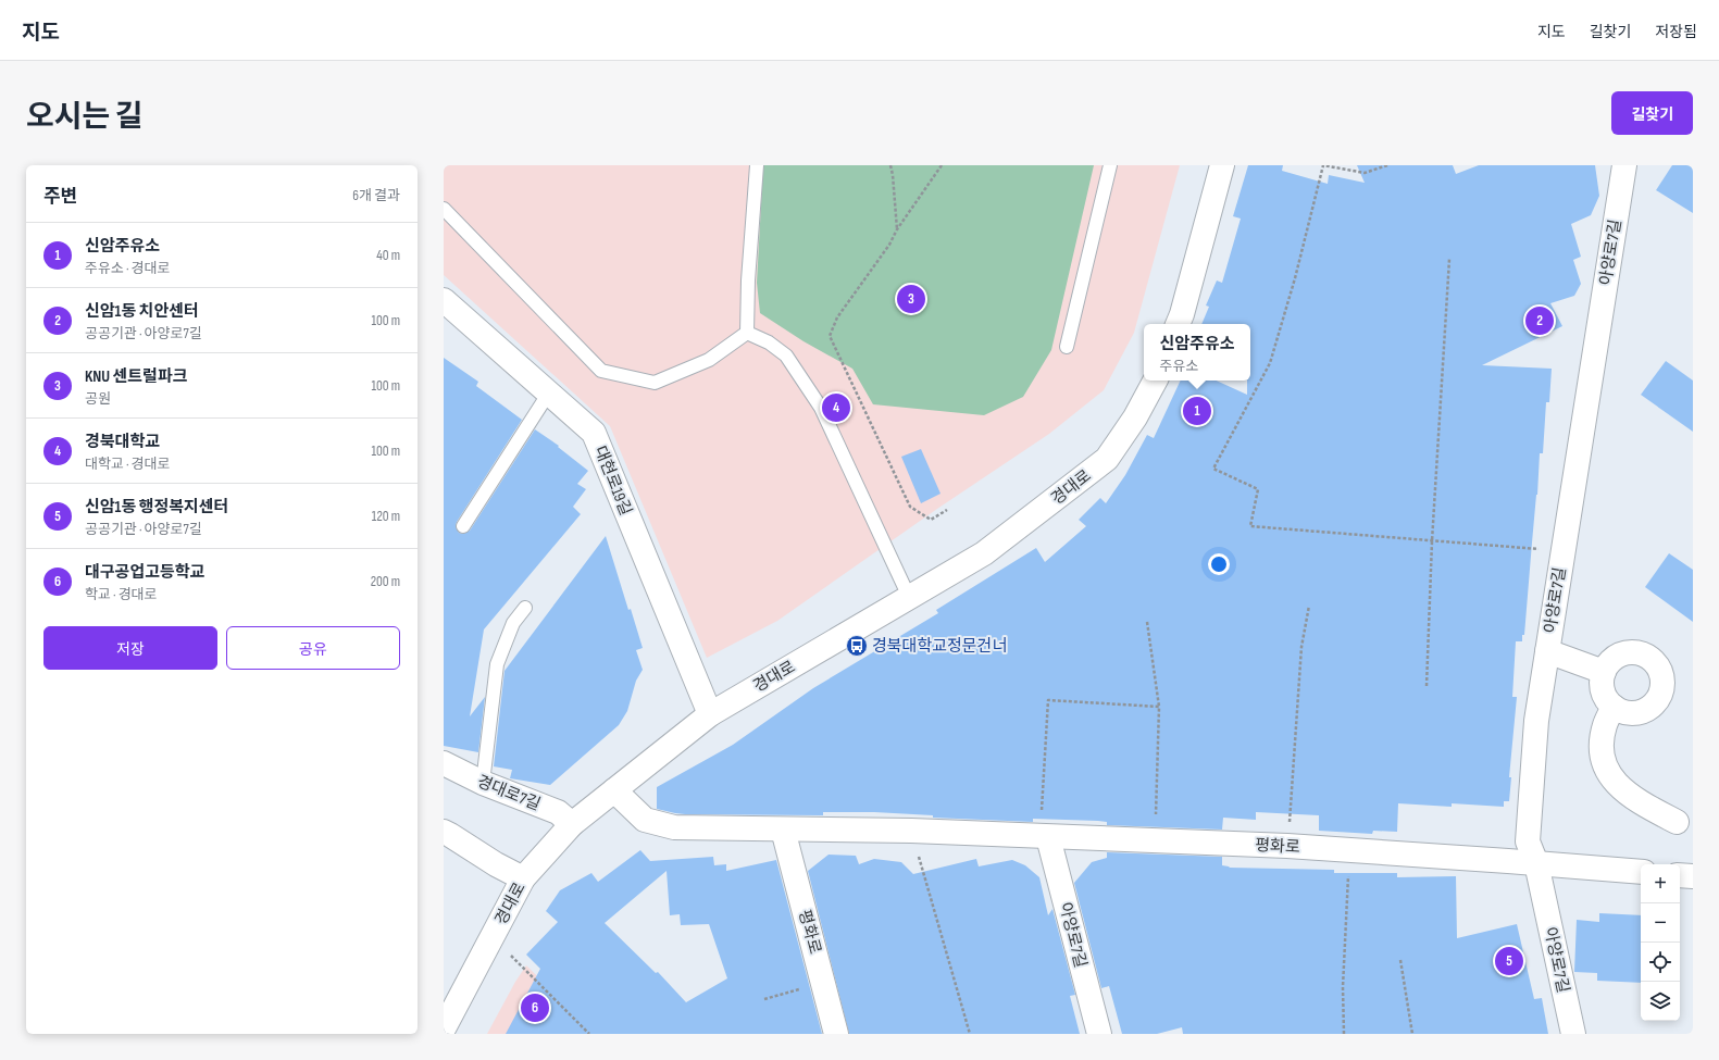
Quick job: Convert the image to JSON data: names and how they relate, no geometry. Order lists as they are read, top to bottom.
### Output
{
  "streets": {
    "street": [
      "아양로7길",
      "대현로19길",
      "경대로",
      "경대로7길",
      "평화로"
    ]
  },
  "crossings": [
    ["아양로7길", "평화로"],
    ["대현로19길", "경대로"],
    ["경대로", "경대로7길"],
    ["경대로", "평화로"]
  ],
  "places": {
    "bus stop": ["경북대학교정문건너"]
  },
  "page": {
    "header": "지도",
    "nav": ["지도", "길찾기", "저장됨"],
    "title": "오시는 길",
    "buttons": [
      "길찾기",
      ["저장", "공유"]
    ],
    "heading": ["주변", "6개 결과"],
    "list": [
      {
        "mark": "1",
        "name": "신암주유소",
        "note": "주유소 · 경대로",
        "value": "40 m"
      },
      {
        "mark": "2",
        "name": "신암1동 치안센터",
        "note": "공공기관 · 아양로7길",
        "value": "100 m"
      },
      {
        "mark": "3",
        "name": "KNU 센트럴파크",
        "note": "공원",
        "value": "100 m"
      },
      {
        "mark": "4",
        "name": "경북대학교",
        "note": "대학교 · 경대로",
        "value": "100 m"
      },
      {
        "mark": "5",
        "name": "신암1동 행정복지센터",
        "note": "공공기관 · 아양로7길",
        "value": "120 m"
      },
      {
        "mark": "6",
        "name": "대구공업고등학교",
        "note": "학교 · 경대로",
        "value": "200 m"
      }
    ],
    "pins": [
      "3",
      "2",
      "4",
      "1",
      "5",
      "6"
    ],
    "popup": ["신암주유소", "주유소"],
    "map_buttons": ["+", "−"]
  }
}
